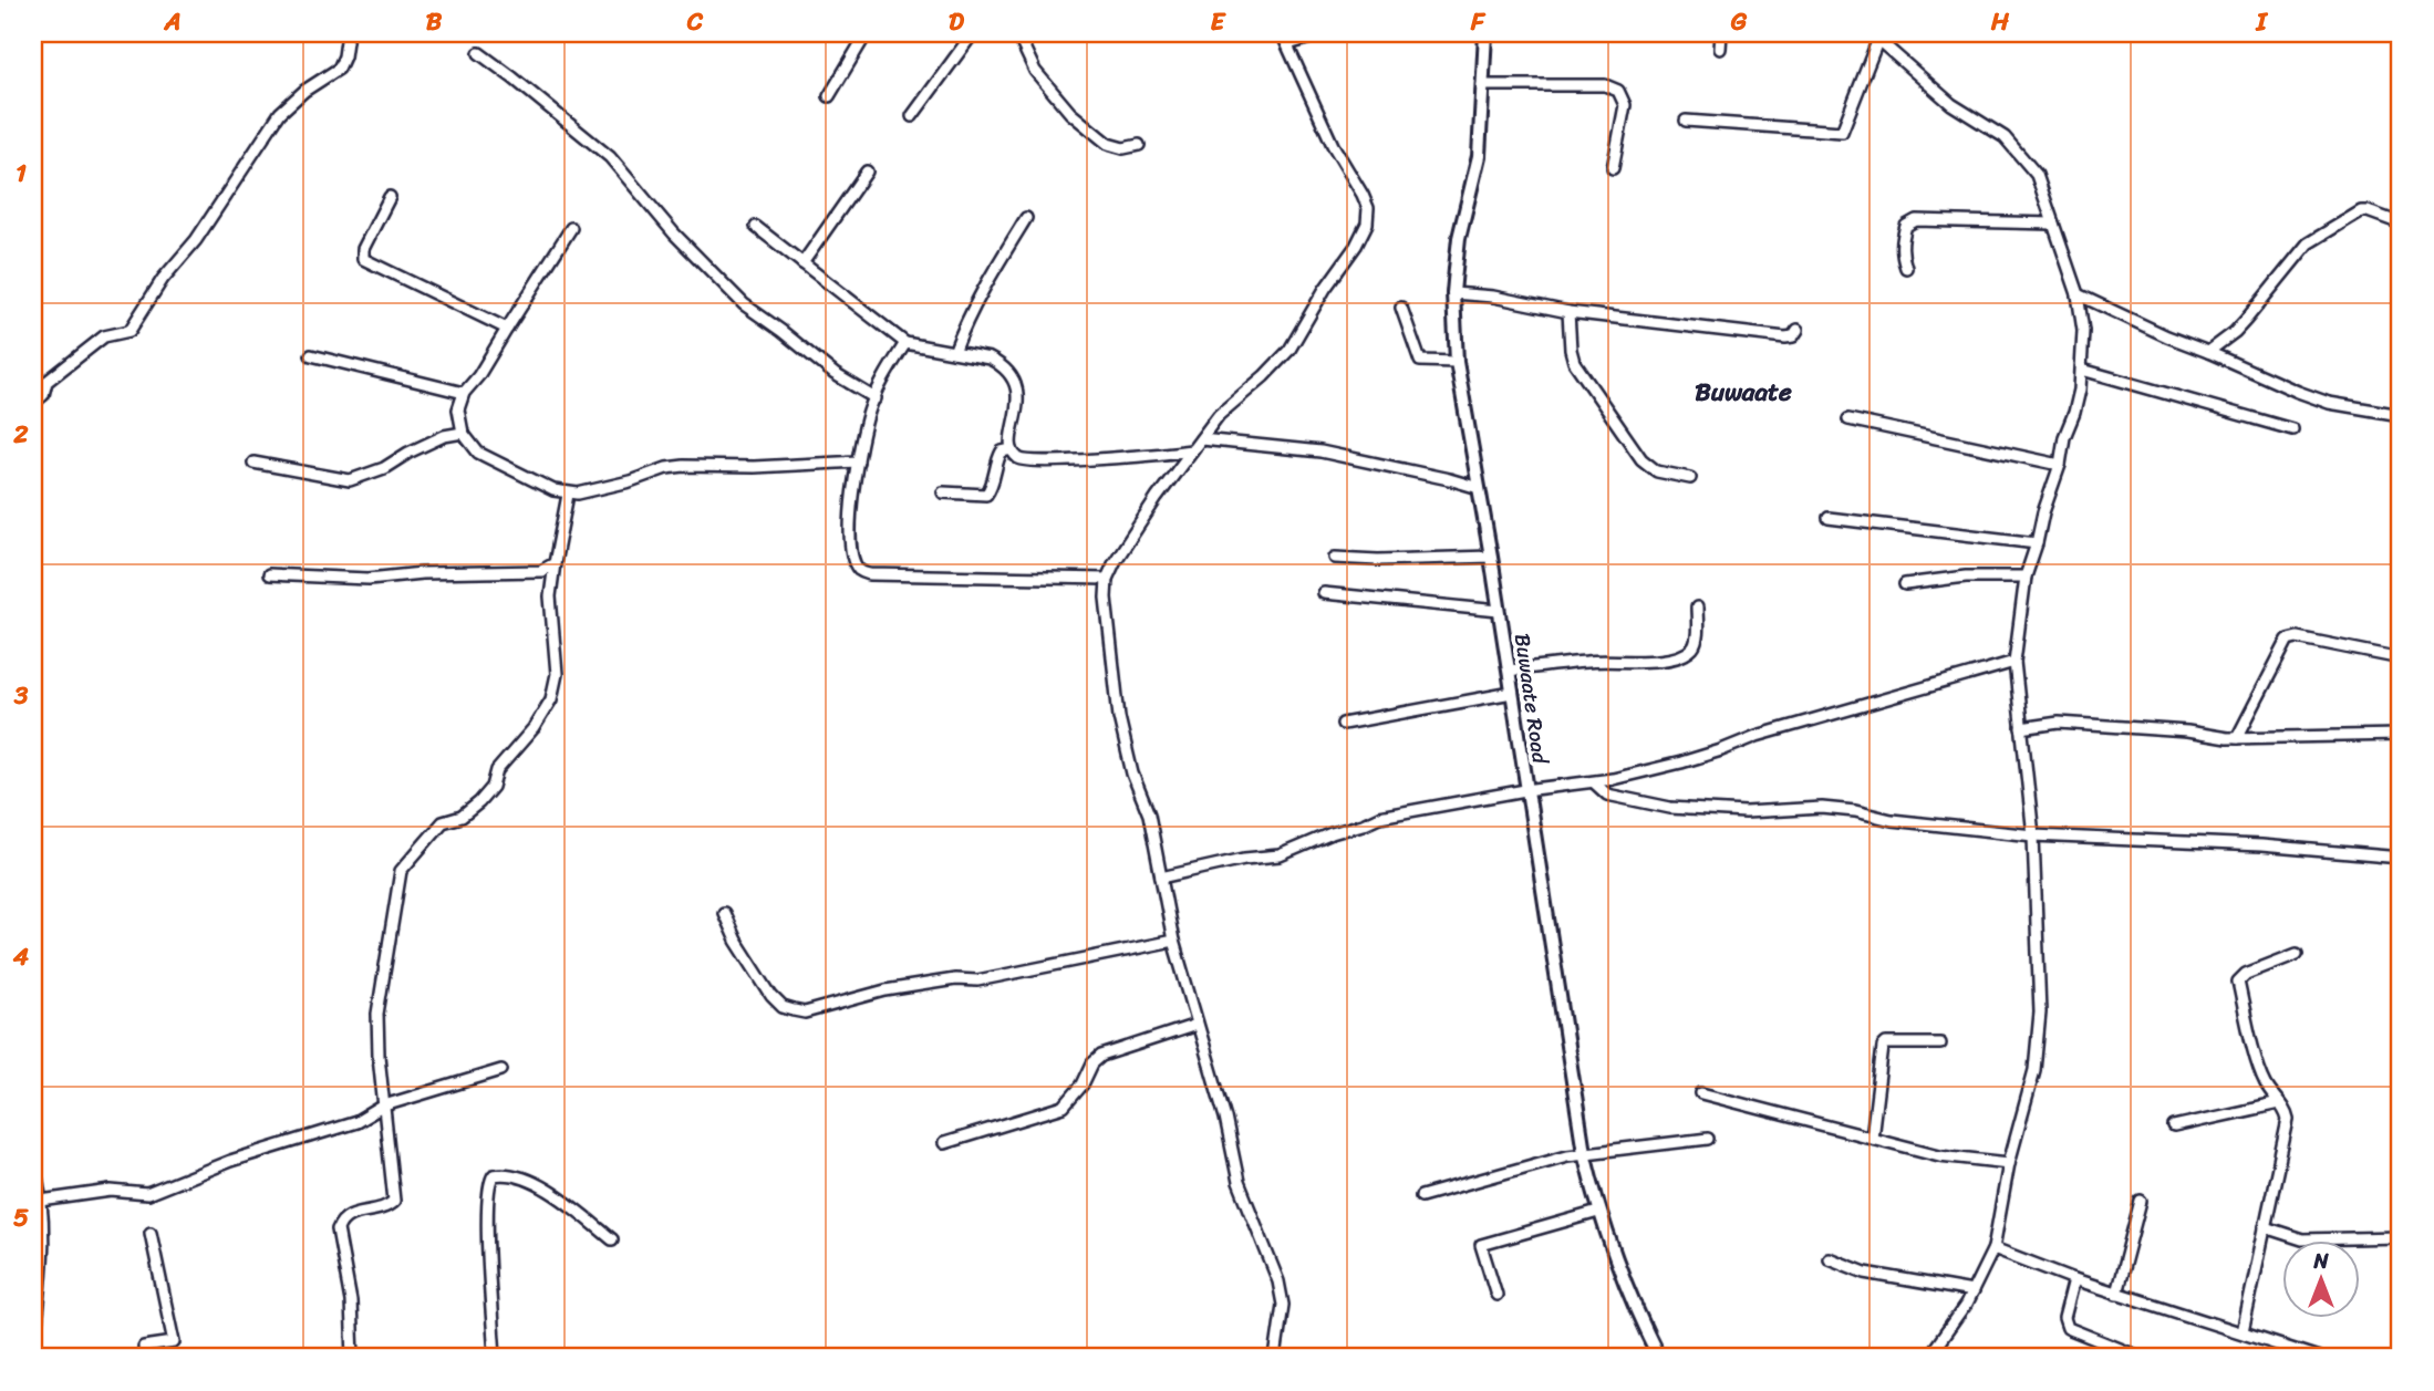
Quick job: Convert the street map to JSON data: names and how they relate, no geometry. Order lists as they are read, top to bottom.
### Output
{
  "streets": {
    "street": ["Buwaate Road"]
  },
  "districts": ["Buwaate"],
  "north": "top",
  "grid": {
    "columns": [
      "A",
      "B",
      "C",
      "D",
      "E",
      "F",
      "G",
      "H",
      "I"
    ],
    "rows": [
      "1",
      "2",
      "3",
      "4",
      "5"
    ]
  }
}
